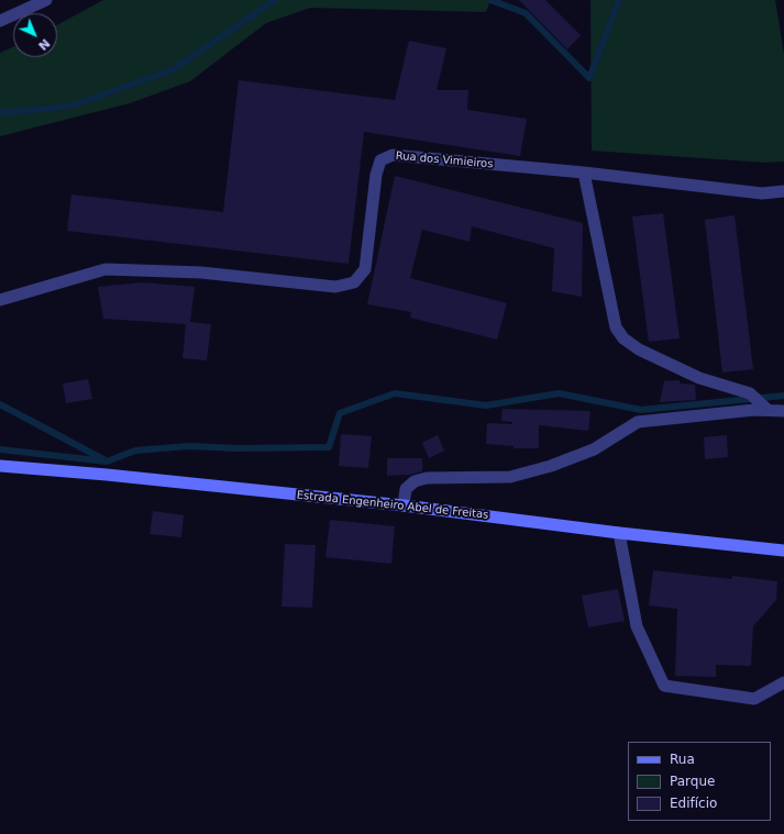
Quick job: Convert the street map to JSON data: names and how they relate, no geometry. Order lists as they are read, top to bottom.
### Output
{
  "streets": {
    "main road": ["Estrada Engenheiro Abel de Freitas"],
    "street": ["Rua dos Vimieiros"]
  },
  "legend": ["Rua", "Parque", "Edifício"],
  "north": "bottom right"
}
